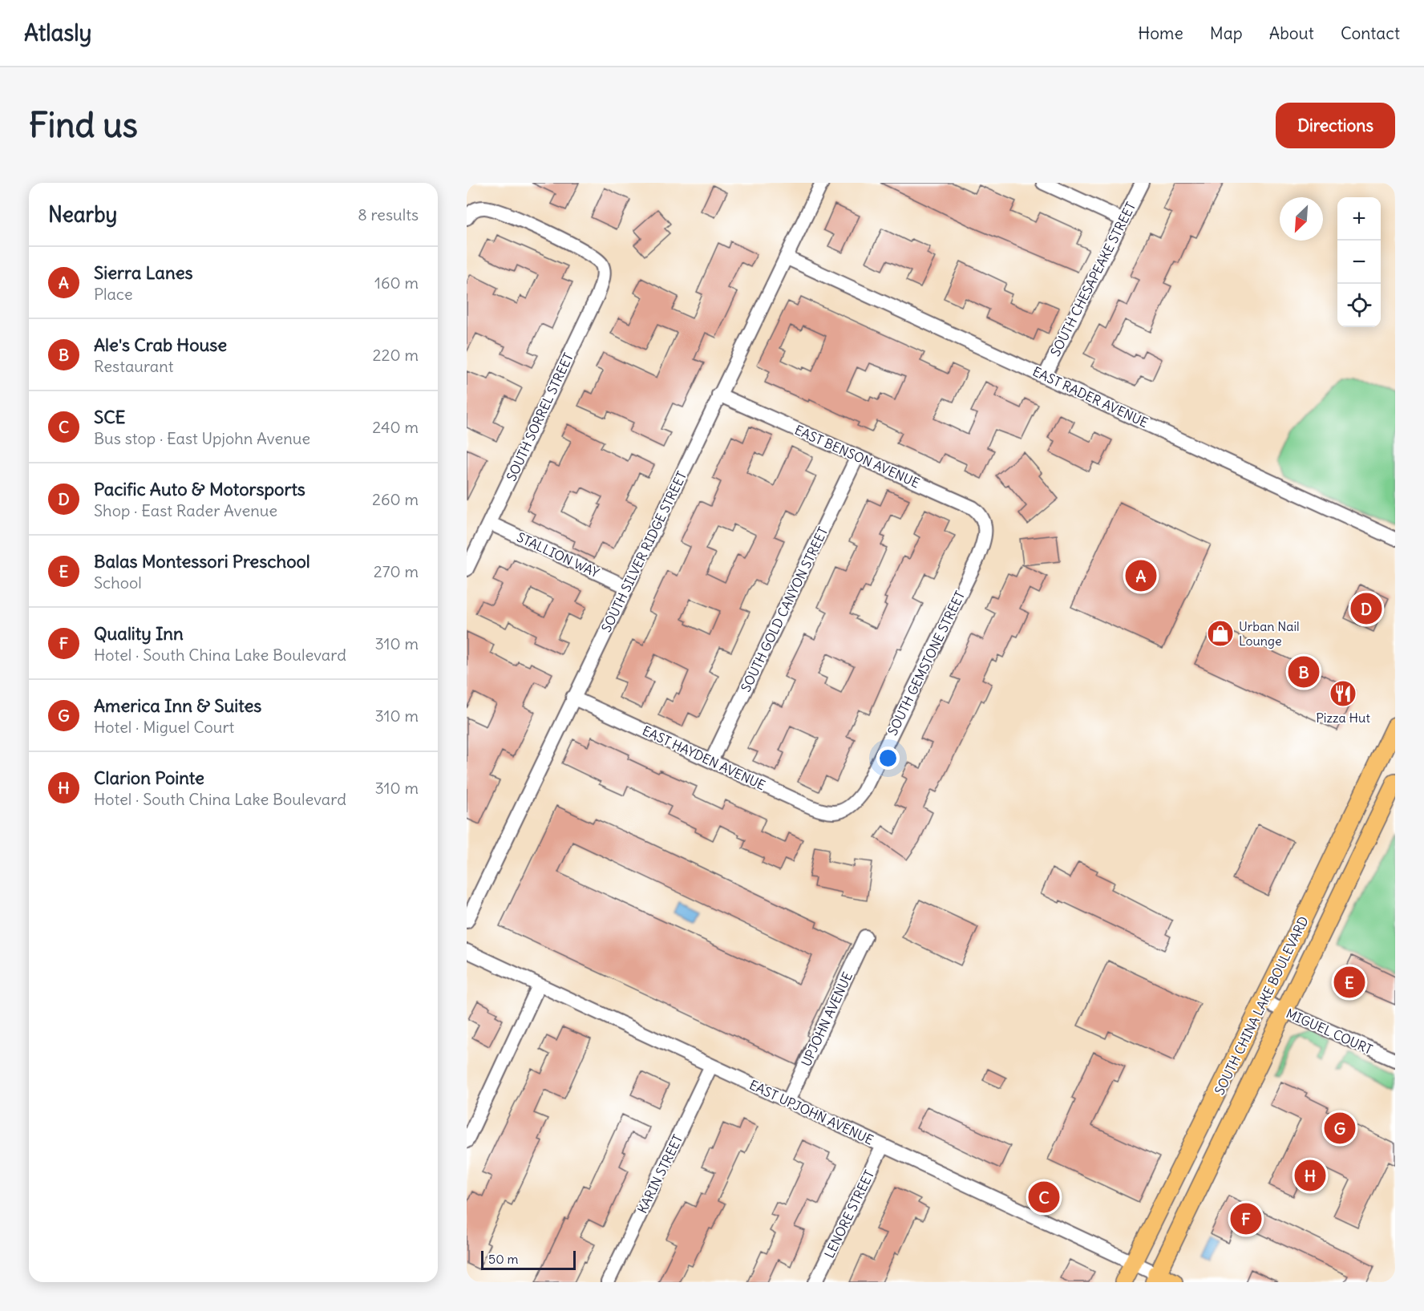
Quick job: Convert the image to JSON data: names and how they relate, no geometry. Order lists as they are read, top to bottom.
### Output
{
  "streets": {
    "main road": ["SOUTH CHINA LAKE BOULEVARD"],
    "street": [
      "SOUTH CHESAPEAKE STREET",
      "EAST RADER AVENUE",
      "SOUTH SORREL STREET",
      "EAST BENSON AVENUE",
      "SOUTH SILVER RIDGE STREET",
      "STALLION WAY",
      "SOUTH GOLD CANYON STREET",
      "SOUTH GEMSTONE STREET",
      "EAST HAYDEN AVENUE",
      "UPJOHN AVENUE",
      "MIGUEL COURT",
      "EAST UPJOHN AVENUE",
      "KARIN STREET",
      "LENORE STREET"
    ]
  },
  "crossings": [
    ["SOUTH CHESAPEAKE STREET", "EAST RADER AVENUE"],
    ["EAST RADER AVENUE", "SOUTH SILVER RIDGE STREET"],
    ["SOUTH SORREL STREET", "STALLION WAY"],
    ["EAST BENSON AVENUE", "SOUTH SILVER RIDGE STREET"],
    ["EAST BENSON AVENUE", "SOUTH GOLD CANYON STREET"],
    ["EAST BENSON AVENUE", "SOUTH GEMSTONE STREET"],
    ["SOUTH SILVER RIDGE STREET", "STALLION WAY"],
    ["SOUTH SILVER RIDGE STREET", "EAST HAYDEN AVENUE"],
    ["SOUTH GOLD CANYON STREET", "EAST HAYDEN AVENUE"],
    ["SOUTH GEMSTONE STREET", "EAST HAYDEN AVENUE"],
    ["SOUTH CHINA LAKE BOULEVARD", "MIGUEL COURT"],
    ["SOUTH CHINA LAKE BOULEVARD", "EAST UPJOHN AVENUE"],
    ["UPJOHN AVENUE", "EAST UPJOHN AVENUE"],
    ["EAST UPJOHN AVENUE", "KARIN STREET"],
    ["EAST UPJOHN AVENUE", "LENORE STREET"]
  ],
  "places": {
    "shop": ["Urban Nail Lounge"],
    "restaurant": ["Pizza Hut"]
  },
  "scale_bar": "50 m",
  "north": "bottom left",
  "page": {
    "header": "Atlasly",
    "nav": [
      "Home",
      "Map",
      "About",
      "Contact"
    ],
    "buttons": "Directions",
    "title": "Find us",
    "heading": ["Nearby", "8 results"],
    "map_buttons": ["+", "−"],
    "list": [
      {
        "mark": "A",
        "name": "Sierra Lanes",
        "note": "Place",
        "value": "160 m"
      },
      {
        "mark": "B",
        "name": "Ale's Crab House",
        "note": "Restaurant",
        "value": "220 m"
      },
      {
        "mark": "C",
        "name": "SCE",
        "note": "Bus stop · East Upjohn Avenue",
        "value": "240 m"
      },
      {
        "mark": "D",
        "name": "Pacific Auto & Motorsports",
        "note": "Shop · East Rader Avenue",
        "value": "260 m"
      },
      {
        "mark": "E",
        "name": "Balas Montessori Preschool",
        "note": "School",
        "value": "270 m"
      },
      {
        "mark": "F",
        "name": "Quality Inn",
        "note": "Hotel · South China Lake Boulevard",
        "value": "310 m"
      },
      {
        "mark": "G",
        "name": "America Inn & Suites",
        "note": "Hotel · Miguel Court",
        "value": "310 m"
      },
      {
        "mark": "H",
        "name": "Clarion Pointe",
        "note": "Hotel · South China Lake Boulevard",
        "value": "310 m"
      }
    ],
    "pins": [
      "A",
      "D",
      "B",
      "E",
      "G",
      "H",
      "C",
      "F"
    ],
    "scale": "50 m"
  }
}
